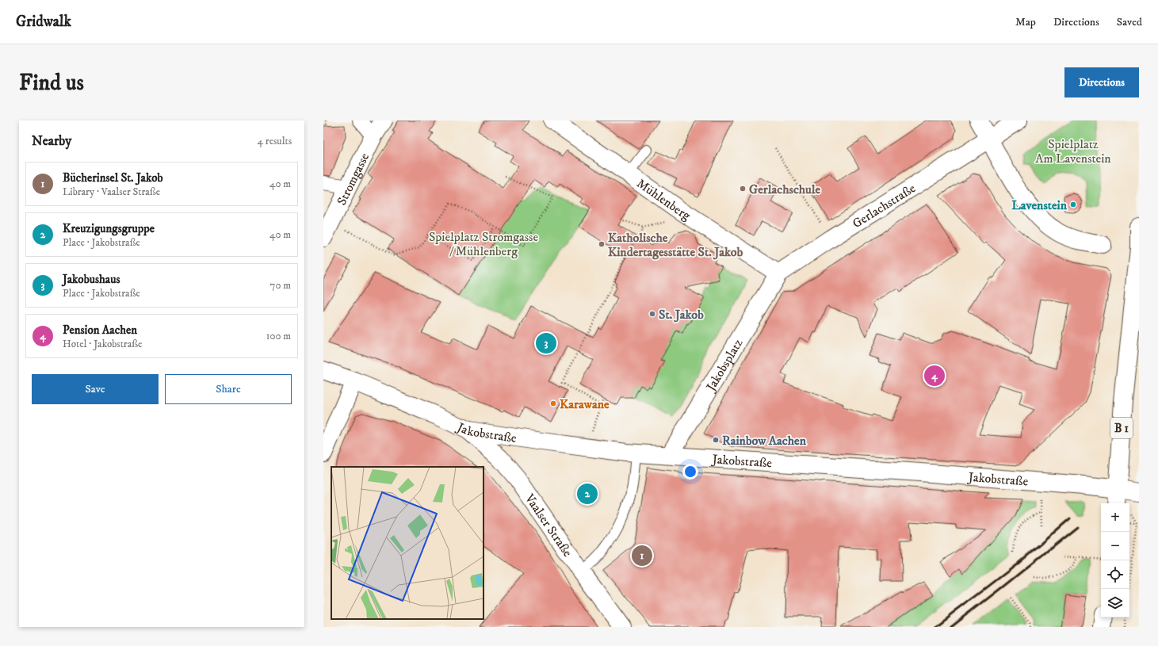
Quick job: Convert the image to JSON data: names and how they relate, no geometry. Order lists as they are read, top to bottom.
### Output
{
  "streets": {
    "street": [
      "Stromgasse",
      "Mühlenberg",
      "Gerlachstraße",
      "Jakobsplatz",
      "B 1",
      "Jakobstraße",
      "Vaalser Straße"
    ]
  },
  "crossings": [
    ["Mühlenberg", "Gerlachstraße"],
    ["Mühlenberg", "Jakobsplatz"],
    ["Gerlachstraße", "Jakobsplatz"],
    ["Jakobsplatz", "Jakobstraße"],
    ["B 1", "Jakobstraße"],
    ["Jakobstraße", "Vaalser Straße"]
  ],
  "parks": ["Spielplatz Am Lavenstein", "Spielplatz Stromgasse / Mühlenberg"],
  "places": [
    "Gerlachschule",
    "Lavenstein",
    "Katholische Kindertagesstätte St. Jakob",
    "St. Jakob",
    "Karawane",
    "Rainbow Aachen"
  ],
  "page": {
    "header": "Gridwalk",
    "nav": ["Map", "Directions", "Saved"],
    "buttons": [
      "Directions",
      ["Save", "Share"]
    ],
    "title": "Find us",
    "heading": ["Nearby", "4 results"],
    "list": [
      {
        "mark": "1",
        "name": "Bücherinsel St. Jakob",
        "note": "Library · Vaalser Straße",
        "value": "40 m"
      },
      {
        "mark": "2",
        "name": "Kreuzigungsgruppe",
        "note": "Place · Jakobstraße",
        "value": "40 m"
      },
      {
        "mark": "3",
        "name": "Jakobushaus",
        "note": "Place · Jakobstraße",
        "value": "70 m"
      },
      {
        "mark": "4",
        "name": "Pension Aachen",
        "note": "Hotel · Jakobstraße",
        "value": "100 m"
      }
    ],
    "pins": [
      "3",
      "4",
      "2",
      "1"
    ],
    "map_buttons": ["+", "−"]
  }
}
